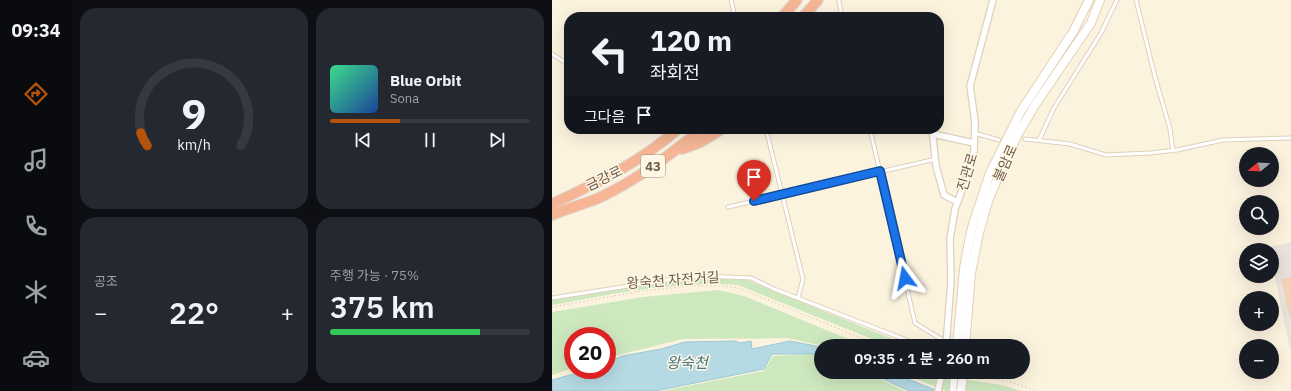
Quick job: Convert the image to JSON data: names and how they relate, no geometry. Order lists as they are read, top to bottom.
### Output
{
  "streets": {
    "highway": ["43", "금강로"],
    "street": ["불암로", "진관로"],
    "path": ["왕숙천 자전거길"]
  },
  "water": ["왕숙천"],
  "north": "left",
  "page": {
    "tabs": "09:34",
    "turn": ["120 m", "좌회전"],
    "song": ["Blue Orbit", "Sona"],
    "then": "그다음",
    "map_buttons": ["+", "−"],
    "tile": [
      "공조",
      ["주행 가능 · 75%", "375 km"]
    ],
    "heat": ["−", "22°", "+"],
    "limit": "20",
    "trip": "09:35 · 1 분 · 260 m",
    "gauge": ["9", "km/h"]
  }
}
